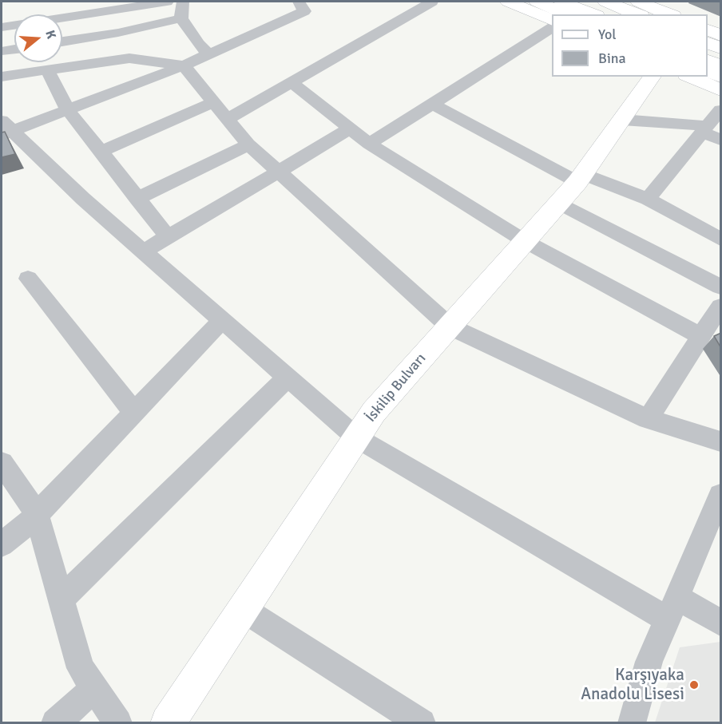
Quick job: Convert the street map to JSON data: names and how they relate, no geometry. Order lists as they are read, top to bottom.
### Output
{
  "streets": {
    "main road": ["İskilip Bulvarı"]
  },
  "places": ["Karşıyaka Anadolu Lisesi"],
  "legend": ["Yol", "Bina"],
  "north": "right"
}
